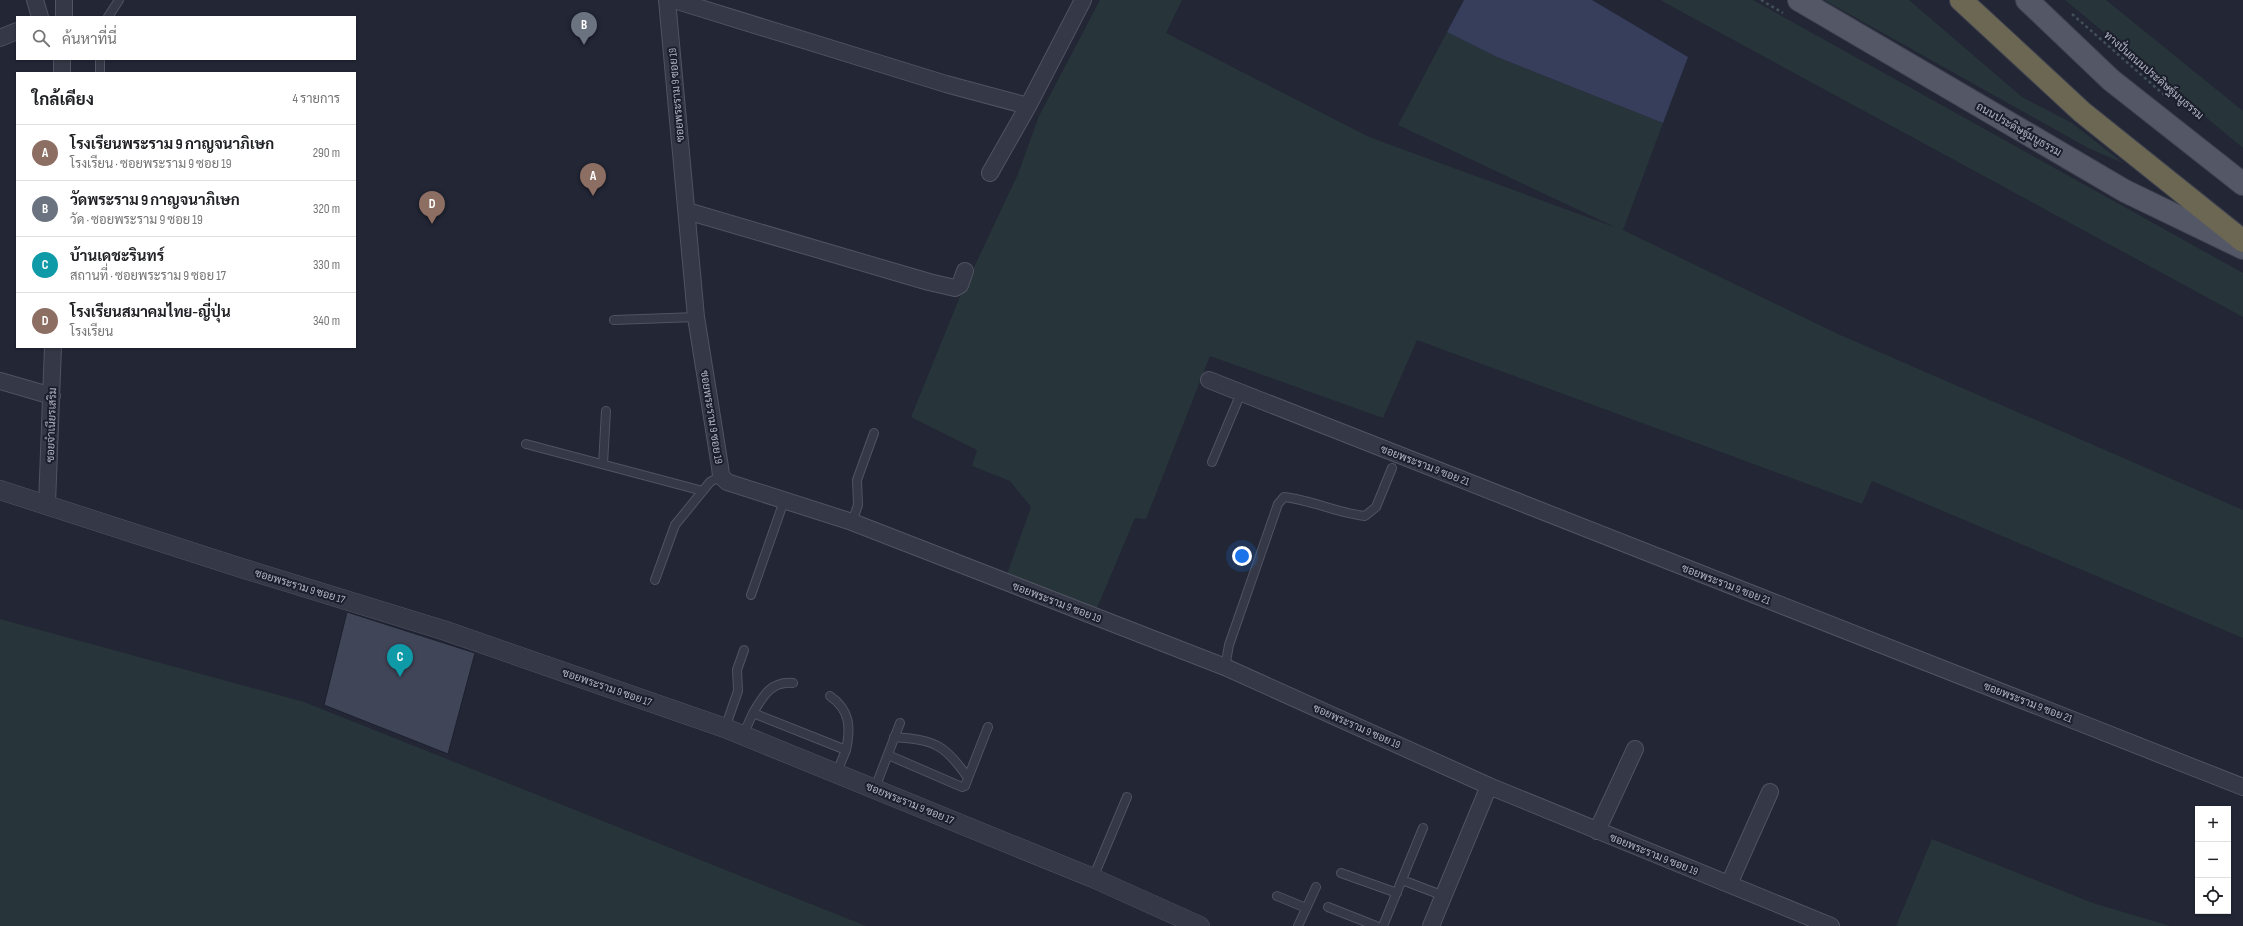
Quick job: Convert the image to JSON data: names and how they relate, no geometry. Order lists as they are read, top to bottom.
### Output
{
  "streets": {
    "main road": ["ถนนประดิษฐ์มนูธรรม"],
    "street": [
      "ซอยพระราม 9 ซอย 19",
      "ซอยจำเนียรเสริม",
      "ซอยพระราม 9 ซอย 21",
      "ซอยพระราม 9 ซอย 17"
    ],
    "path": ["ทางปั่นถนนประดิษฐ์มนูธรรม"]
  },
  "crossings": [
    ["ซอยจำเนียรเสริม", "ซอยพระราม 9 ซอย 17"]
  ],
  "page": {
    "pins": [
      "B",
      "A",
      "D",
      "C"
    ],
    "search": "ค้นหาที่นี่",
    "heading": ["ใกล้เคียง", "4 รายการ"],
    "list": [
      {
        "mark": "A",
        "name": "โรงเรียนพระราม 9 กาญจนาภิเษก",
        "note": "โรงเรียน · ซอยพระราม 9 ซอย 19",
        "value": "290 m"
      },
      {
        "mark": "B",
        "name": "วัดพระราม 9 กาญจนาภิเษก",
        "note": "วัด · ซอยพระราม 9 ซอย 19",
        "value": "320 m"
      },
      {
        "mark": "C",
        "name": "บ้านเดชะรินทร์",
        "note": "สถานที่ · ซอยพระราม 9 ซอย 17",
        "value": "330 m"
      },
      {
        "mark": "D",
        "name": "โรงเรียนสมาคมไทย-ญี่ปุ่น",
        "note": "โรงเรียน",
        "value": "340 m"
      }
    ],
    "map_buttons": ["+", "−"]
  }
}
